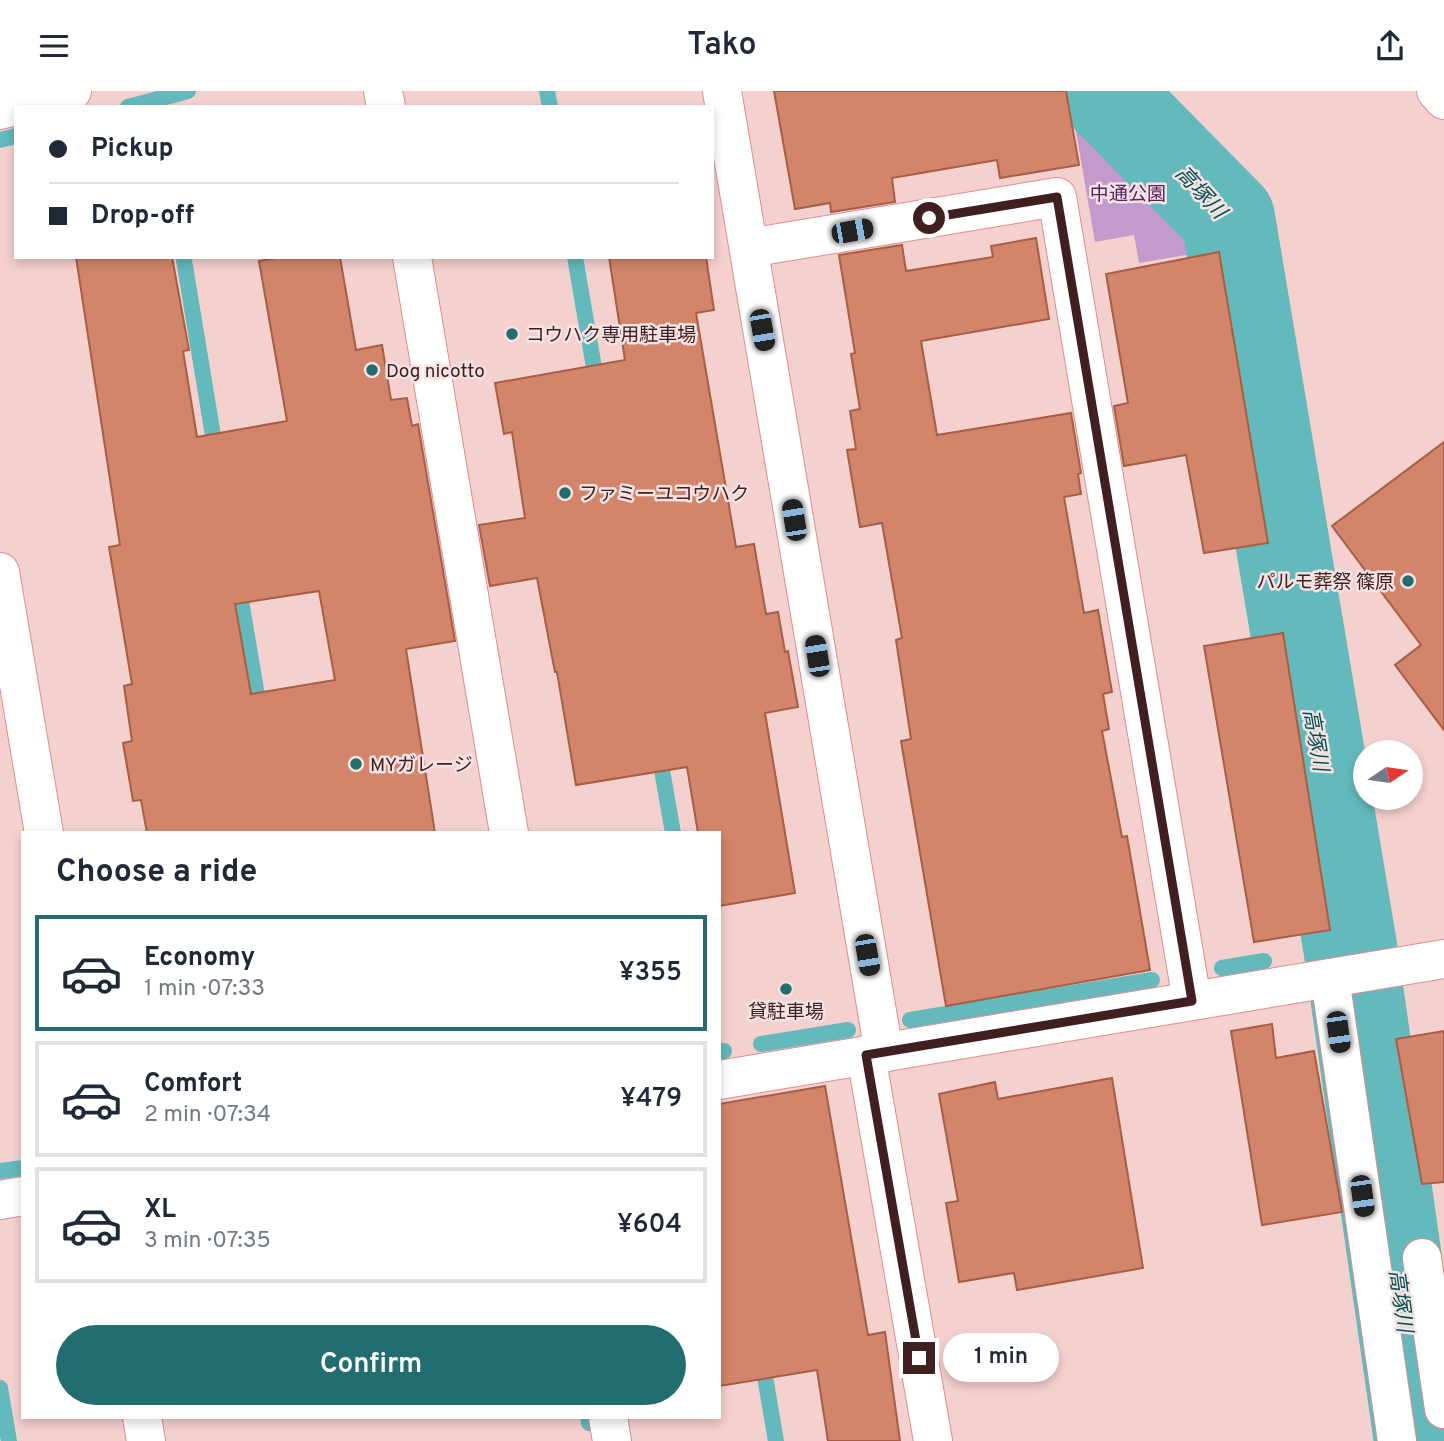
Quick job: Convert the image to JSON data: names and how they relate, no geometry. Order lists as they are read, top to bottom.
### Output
{
  "water": ["高塚川"],
  "parks": ["中通公園"],
  "places": [
    "コウハク専用駐車場",
    "Dog nicotto",
    "ファミーユコウハク",
    "パルモ葬祭 篠原",
    "MYガレージ",
    "貸駐車場"
  ],
  "north": "right",
  "page": {
    "header": "Tako",
    "banner": ["Pickup", "Drop-off"],
    "heading": "Choose a ride",
    "list": [
      {
        "name": "Economy",
        "note": "1 min · 07:33",
        "value": "¥355"
      },
      {
        "name": "Comfort",
        "note": "2 min · 07:34",
        "value": "¥479"
      },
      {
        "name": "XL",
        "note": "3 min · 07:35",
        "value": "¥604"
      }
    ],
    "buttons": "Confirm",
    "bubble": "1 min"
  }
}
